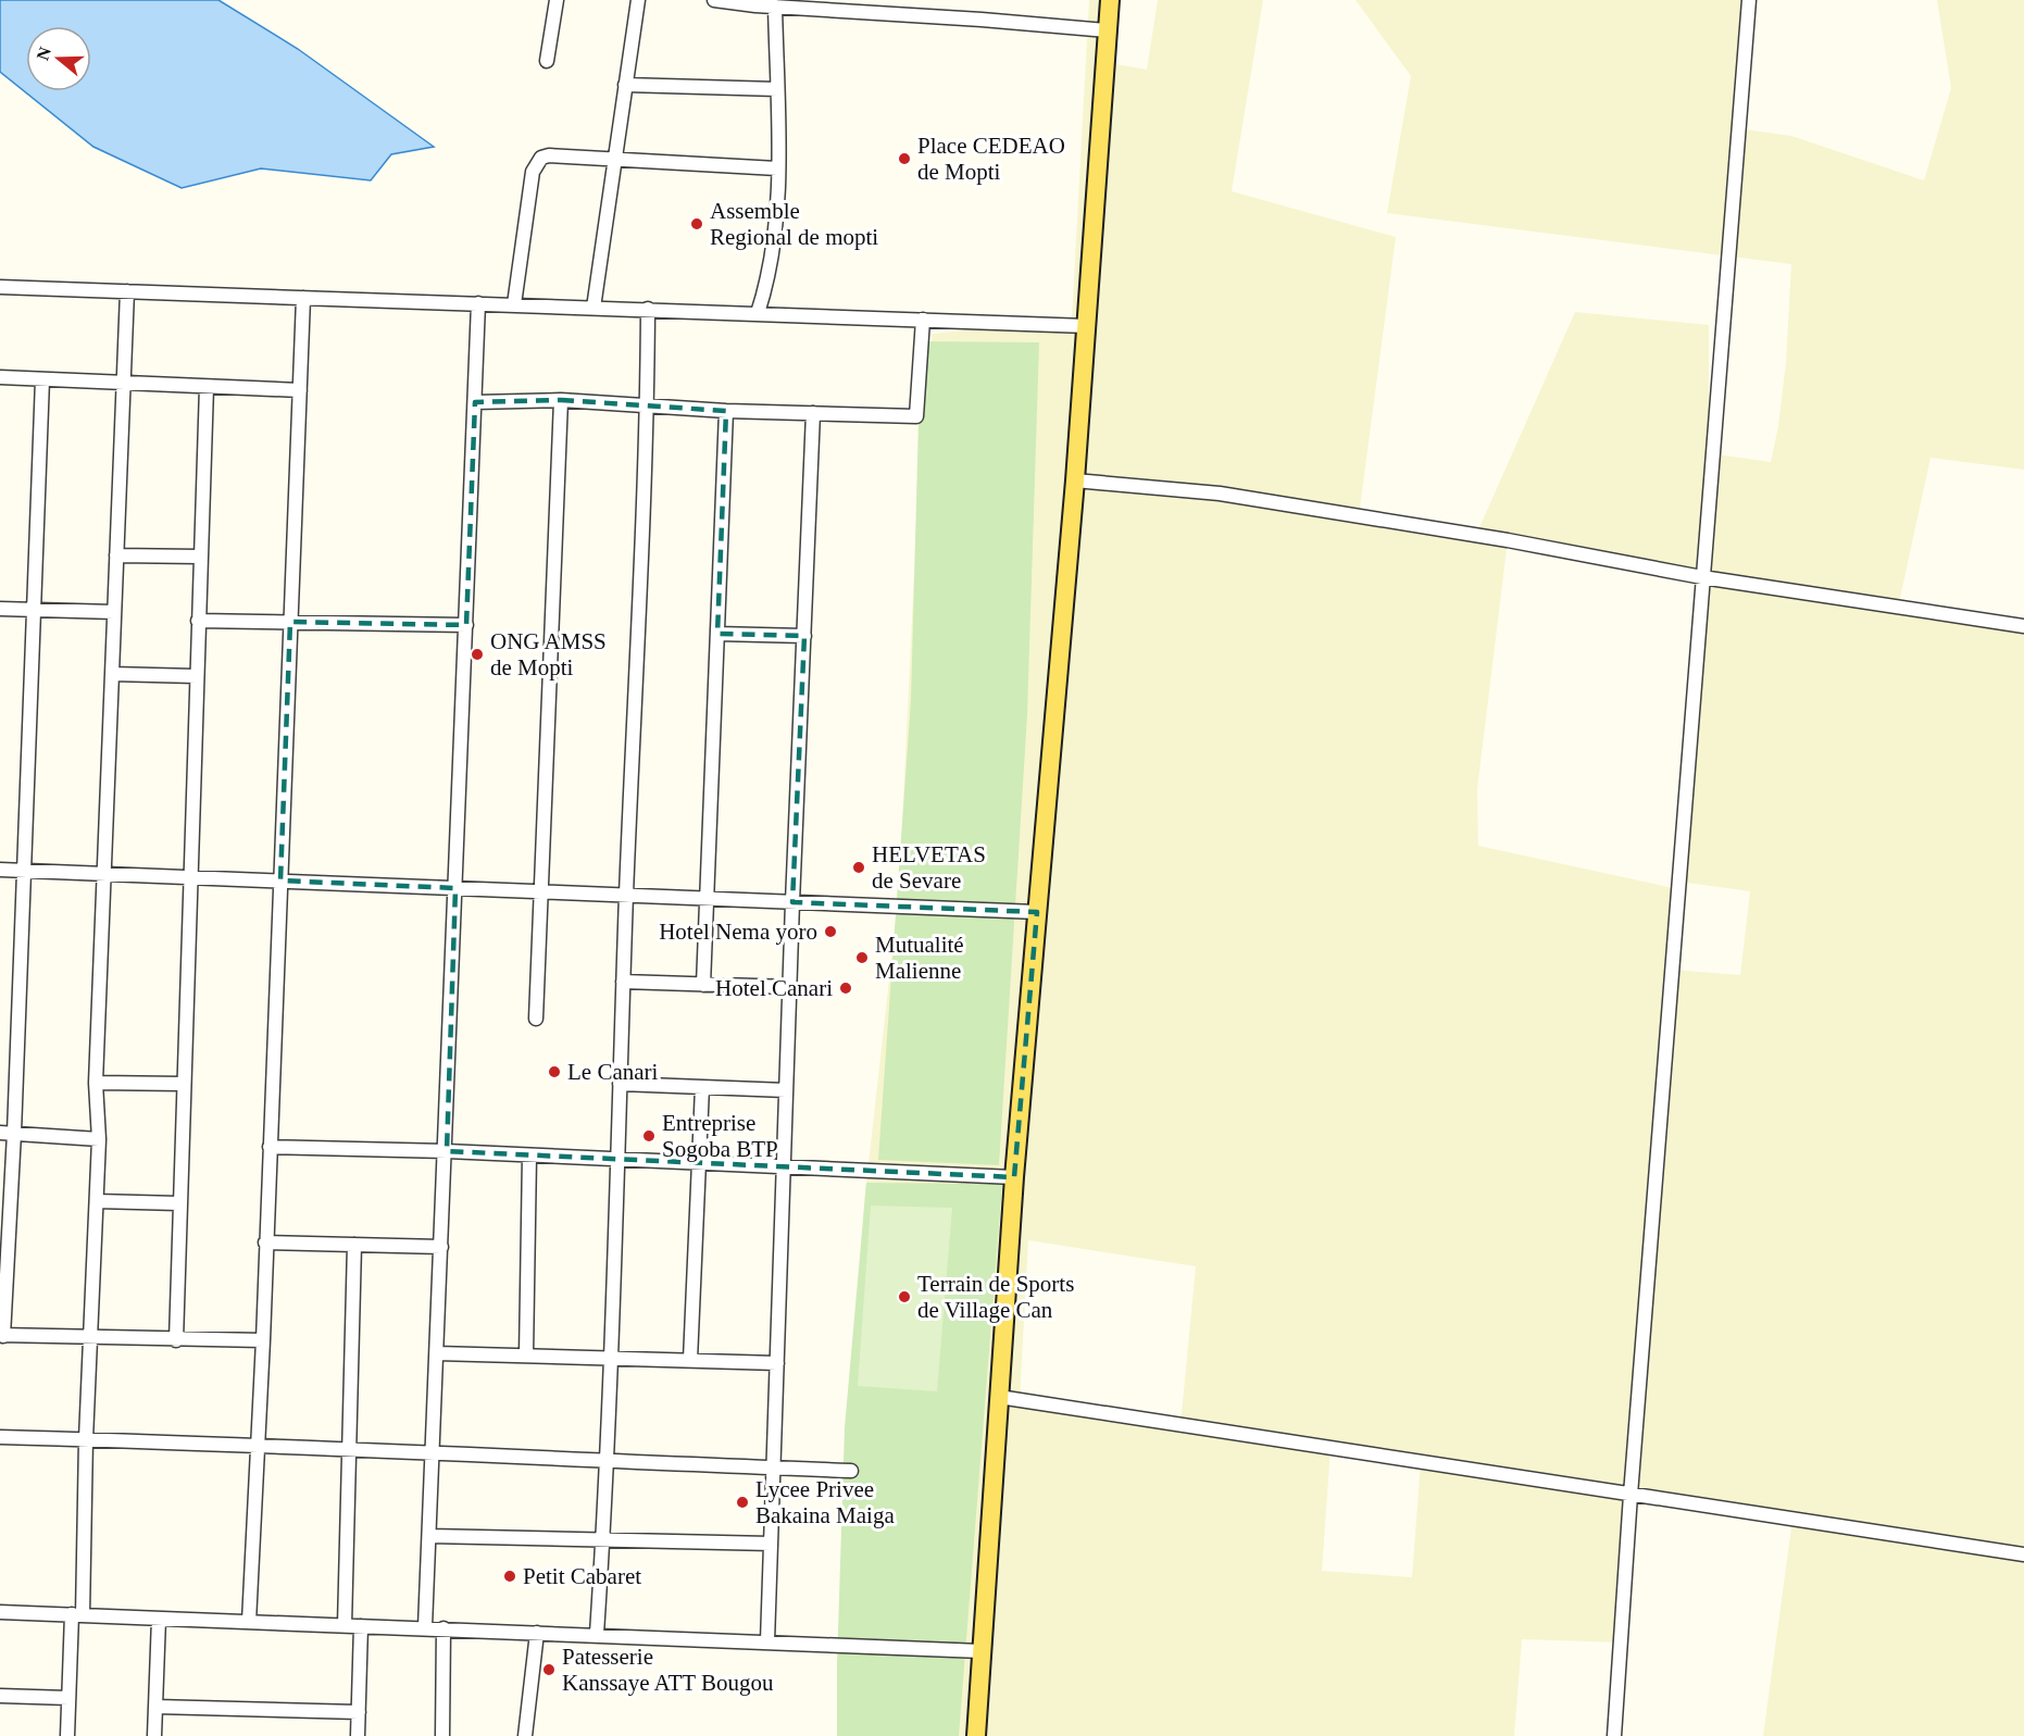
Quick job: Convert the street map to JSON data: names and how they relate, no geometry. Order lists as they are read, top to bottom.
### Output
{
  "places": [
    "Place CEDEAO de Mopti",
    "Assemble Regional de mopti",
    "ONG AMSS de Mopti",
    "HELVETAS de Sevare",
    "Hotel Nema yoro",
    "Mutualité Malienne",
    "Hotel Canari",
    "Le Canari",
    "Entreprise Sogoba BTP",
    "Terrain de Sports de Village Can",
    "Lycee Privee Bakaina Maiga",
    "Petit Cabaret",
    "Patesserie Kanssaye ATT Bougou"
  ],
  "north": "left"
}
